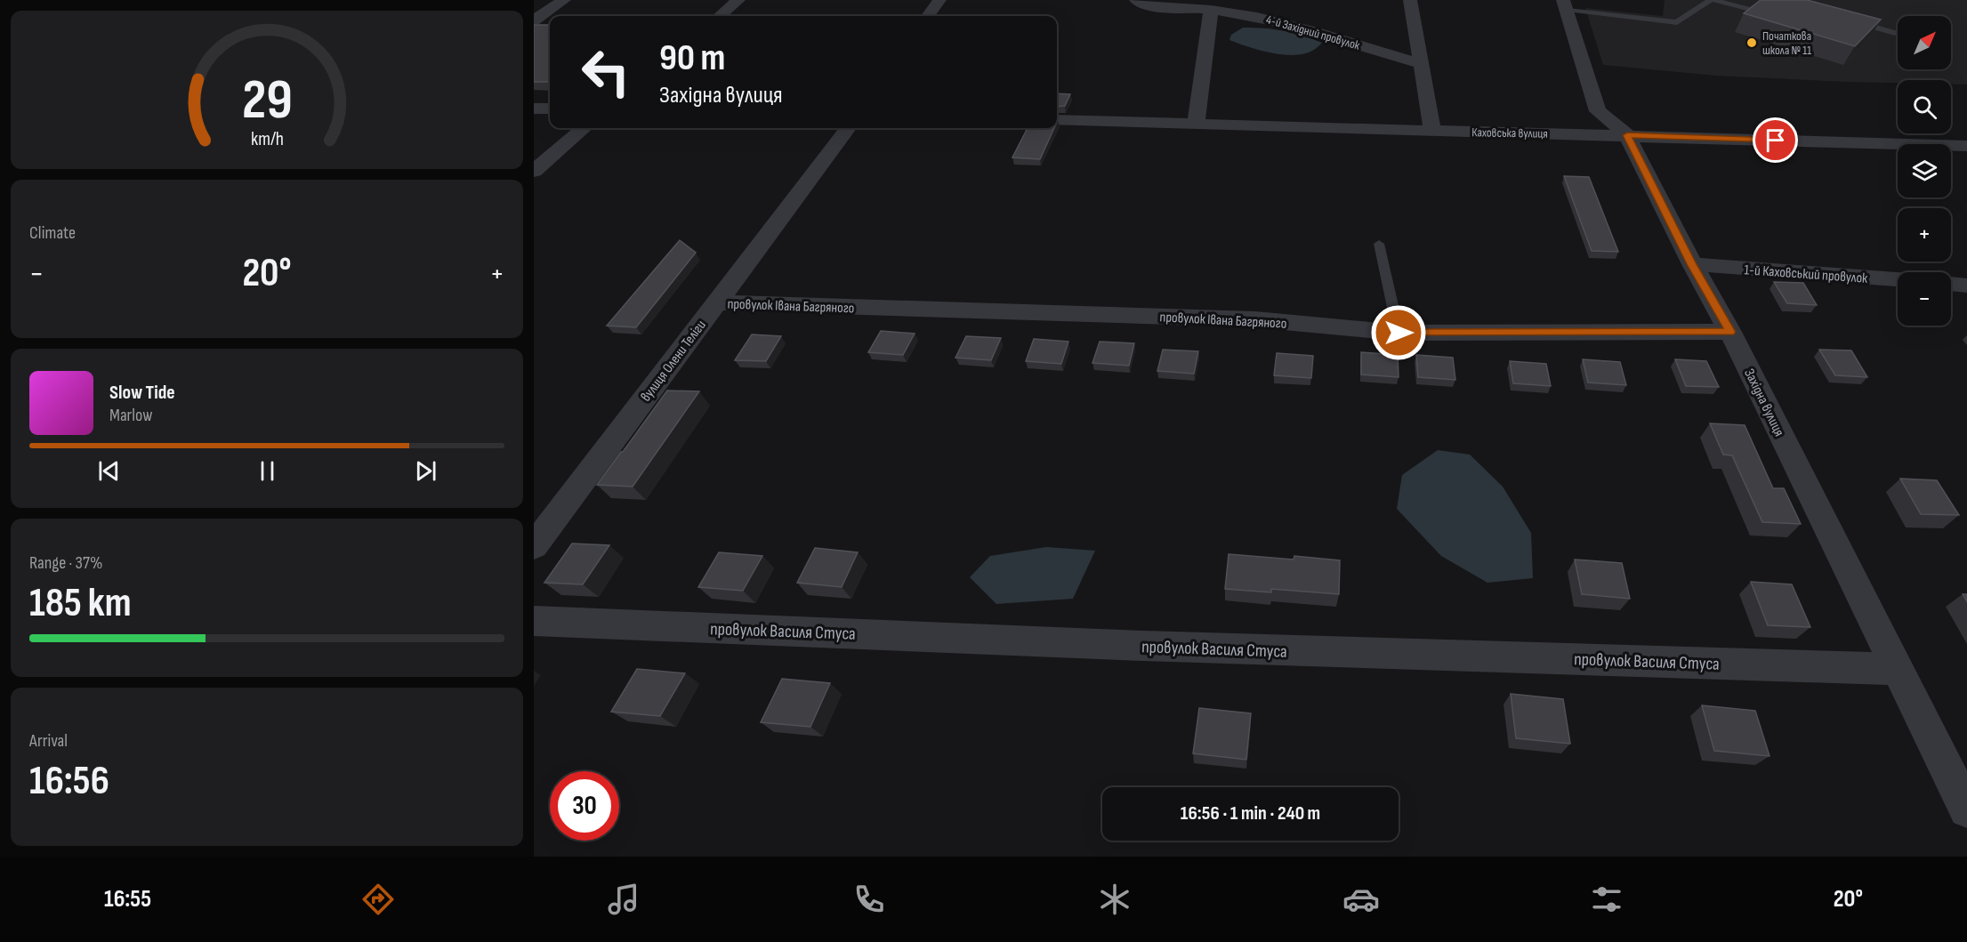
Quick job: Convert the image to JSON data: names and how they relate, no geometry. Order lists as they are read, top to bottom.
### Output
{
  "streets": {
    "street": [
      "4-й Західний провулок",
      "Каховська вулиця",
      "1-й Каховський провулок",
      "провулок Івана Багряного",
      "вулиця Олени Теліги",
      "Західна вулиця",
      "провулок Василя Стуса"
    ]
  },
  "crossings": [
    ["Каховська вулиця", "Західна вулиця"],
    ["1-й Каховський провулок", "Західна вулиця"],
    ["провулок Івана Багряного", "вулиця Олени Теліги"],
    ["провулок Івана Багряного", "Західна вулиця"],
    ["Західна вулиця", "провулок Василя Стуса"]
  ],
  "places": ["Початкова школа № 11"],
  "north": "top right",
  "page": {
    "map_buttons": ["+", "−"],
    "turn": ["90 m", "Західна вулиця"],
    "tile": [
      "Climate",
      ["Range · 37%", "185 km"],
      ["Arrival", "16:56"]
    ],
    "heat": ["−", "20°", "+"],
    "song": ["Slow Tide", "Marlow"],
    "limit": "30",
    "trip": "16:56 · 1 min · 240 m",
    "tabs": ["16:55", "20°"],
    "gauge": ["29", "km/h"]
  }
}
